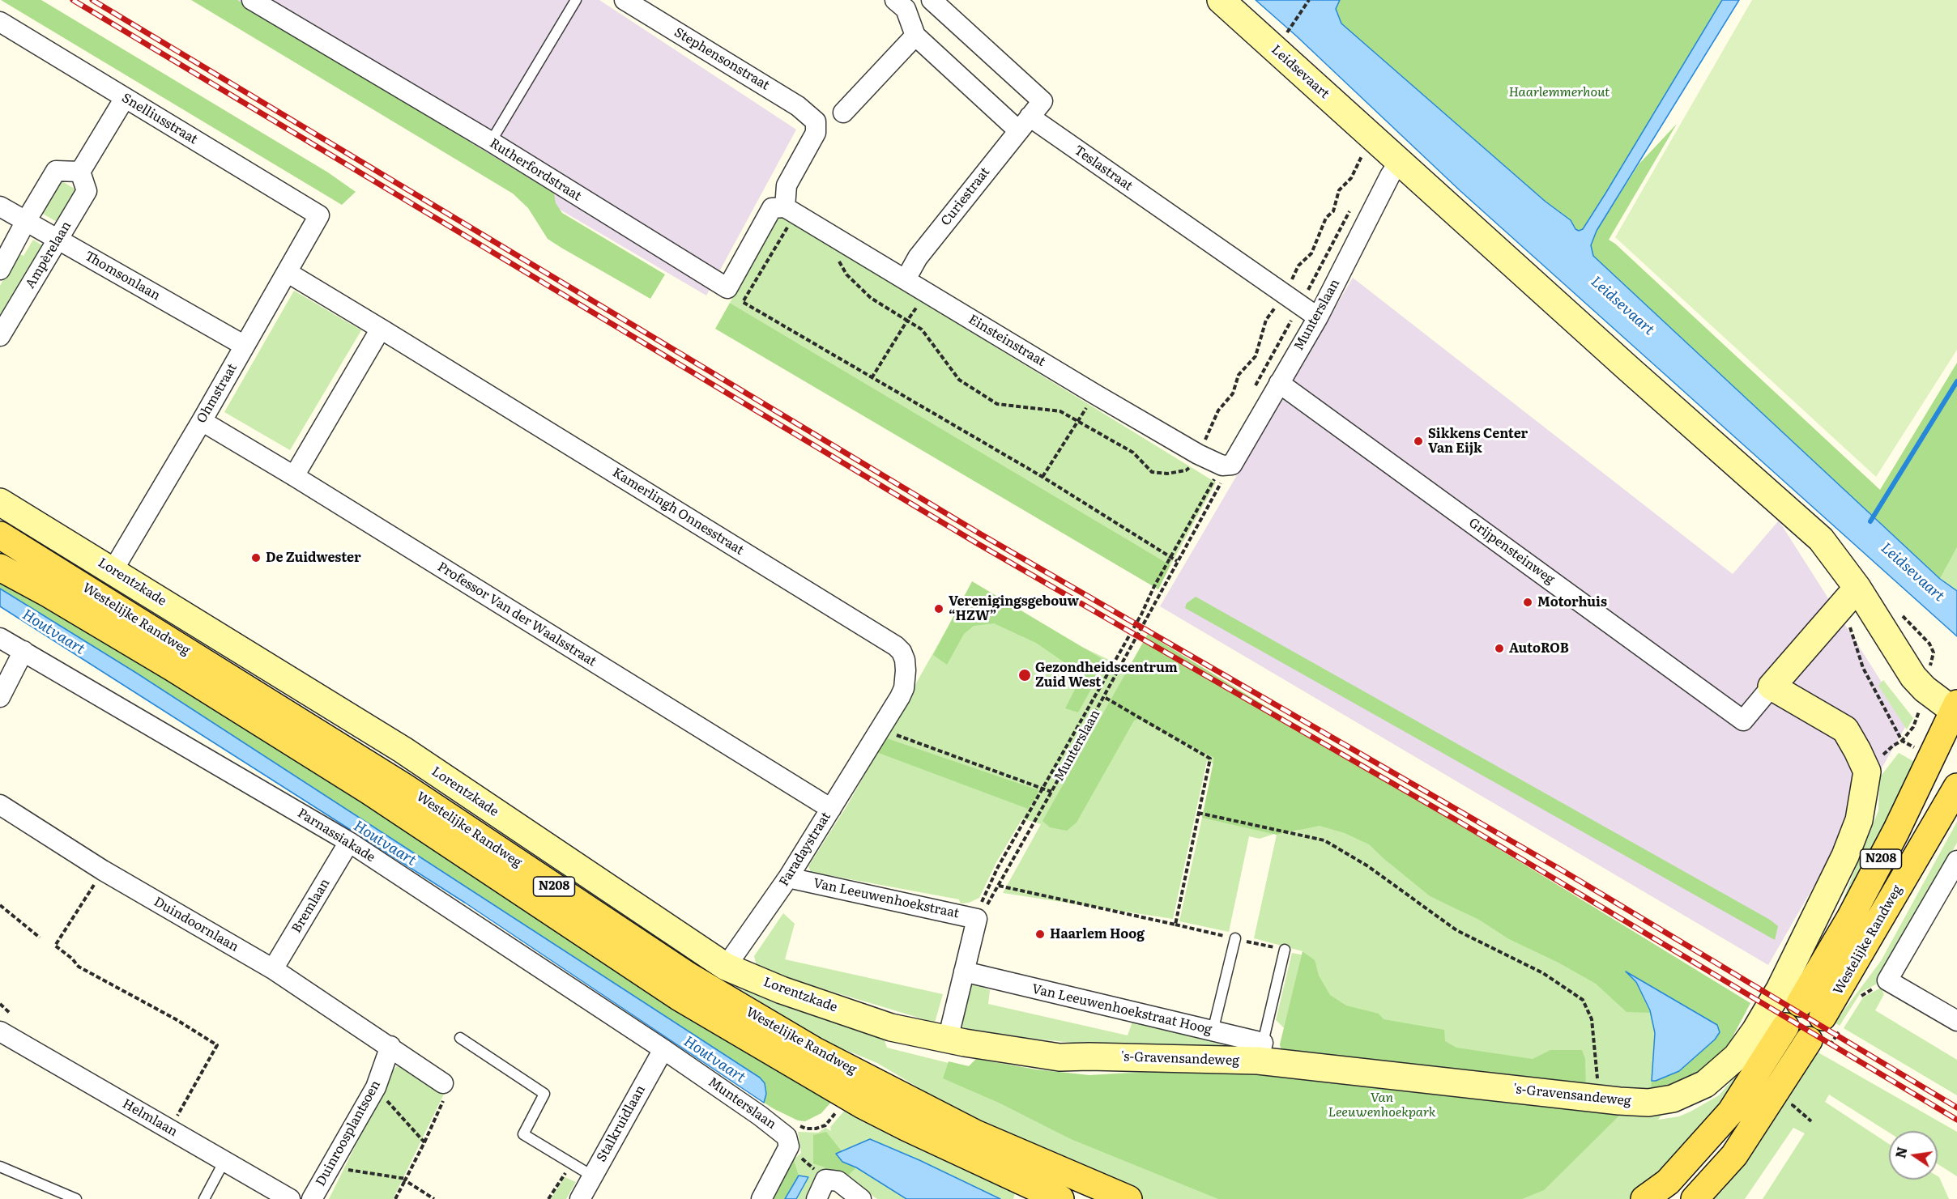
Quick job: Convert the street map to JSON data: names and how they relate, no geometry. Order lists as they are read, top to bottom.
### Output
{
  "streets": {
    "main road": ["Westelijke Randweg", "N208"],
    "street": [
      "Stephensonstraat",
      "Leidsevaart",
      "Snelliusstraat",
      "Teslastraat",
      "Rutherfordstraat",
      "Curiestraat",
      "Ampèrelaan",
      "Thomsonlaan",
      "Munterslaan",
      "Einsteinstraat",
      "Ohmstraat",
      "Kamerlingh Onnesstraat",
      "Grijpensteinweg",
      "Lorentzkade",
      "Professor Van der Waalsstraat",
      "Parnassiakade",
      "Faradaystraat",
      "Van Leeuwenhoekstraat",
      "Bremlaan",
      "Duindoornlaan",
      "Van Leeuwenhoekstraat Hoog",
      "'s-Gravensandeweg",
      "Helmlaan",
      "Stalkruidlaan",
      "Duinroosplantsoen"
    ]
  },
  "crossings": [
    ["Stephensonstraat", "Rutherfordstraat"],
    ["Stephensonstraat", "Einsteinstraat"],
    ["Leidsevaart", "Munterslaan"],
    ["Leidsevaart", "Grijpensteinweg"],
    ["Leidsevaart", "Westelijke Randweg"],
    ["Snelliusstraat", "Ohmstraat"],
    ["Teslastraat", "Curiestraat"],
    ["Teslastraat", "Munterslaan"],
    ["Rutherfordstraat", "Einsteinstraat"],
    ["Curiestraat", "Einsteinstraat"],
    ["Ampèrelaan", "Thomsonlaan"],
    ["Thomsonlaan", "Ohmstraat"],
    ["Munterslaan", "Einsteinstraat"],
    ["Munterslaan", "Grijpensteinweg"],
    ["Munterslaan", "Parnassiakade"],
    ["Munterslaan", "Van Leeuwenhoekstraat"],
    ["Munterslaan", "Stalkruidlaan"],
    ["Ohmstraat", "Kamerlingh Onnesstraat"],
    ["Ohmstraat", "Lorentzkade"],
    ["Ohmstraat", "Professor Van der Waalsstraat"],
    ["Kamerlingh Onnesstraat", "Faradaystraat"],
    ["Grijpensteinweg", "'s-Gravensandeweg"],
    ["Lorentzkade", "Faradaystraat"],
    ["Lorentzkade", "Van Leeuwenhoekstraat"],
    ["Lorentzkade", "'s-Gravensandeweg"],
    ["Professor Van der Waalsstraat", "Faradaystraat"],
    ["Parnassiakade", "Bremlaan"],
    ["Parnassiakade", "Stalkruidlaan"],
    ["Faradaystraat", "Van Leeuwenhoekstraat"],
    ["Van Leeuwenhoekstraat", "Van Leeuwenhoekstraat Hoog"],
    ["Van Leeuwenhoekstraat", "'s-Gravensandeweg"],
    ["Bremlaan", "Duindoornlaan"],
    ["Duindoornlaan", "Duinroosplantsoen"],
    ["Van Leeuwenhoekstraat Hoog", "'s-Gravensandeweg"]
  ],
  "water": ["Leidsevaart", "Houtvaart"],
  "parks": ["Haarlemmerhout", "Van Leeuwenhoekpark"],
  "places": [
    "Sikkens Center Van Eijk",
    "De Zuidwester",
    "Motorhuis",
    "Verenigingsgebouw “HZW”",
    "AutoROB",
    "Gezondheidscentrum Zuid West",
    "Haarlem Hoog"
  ],
  "north": "left"
}
